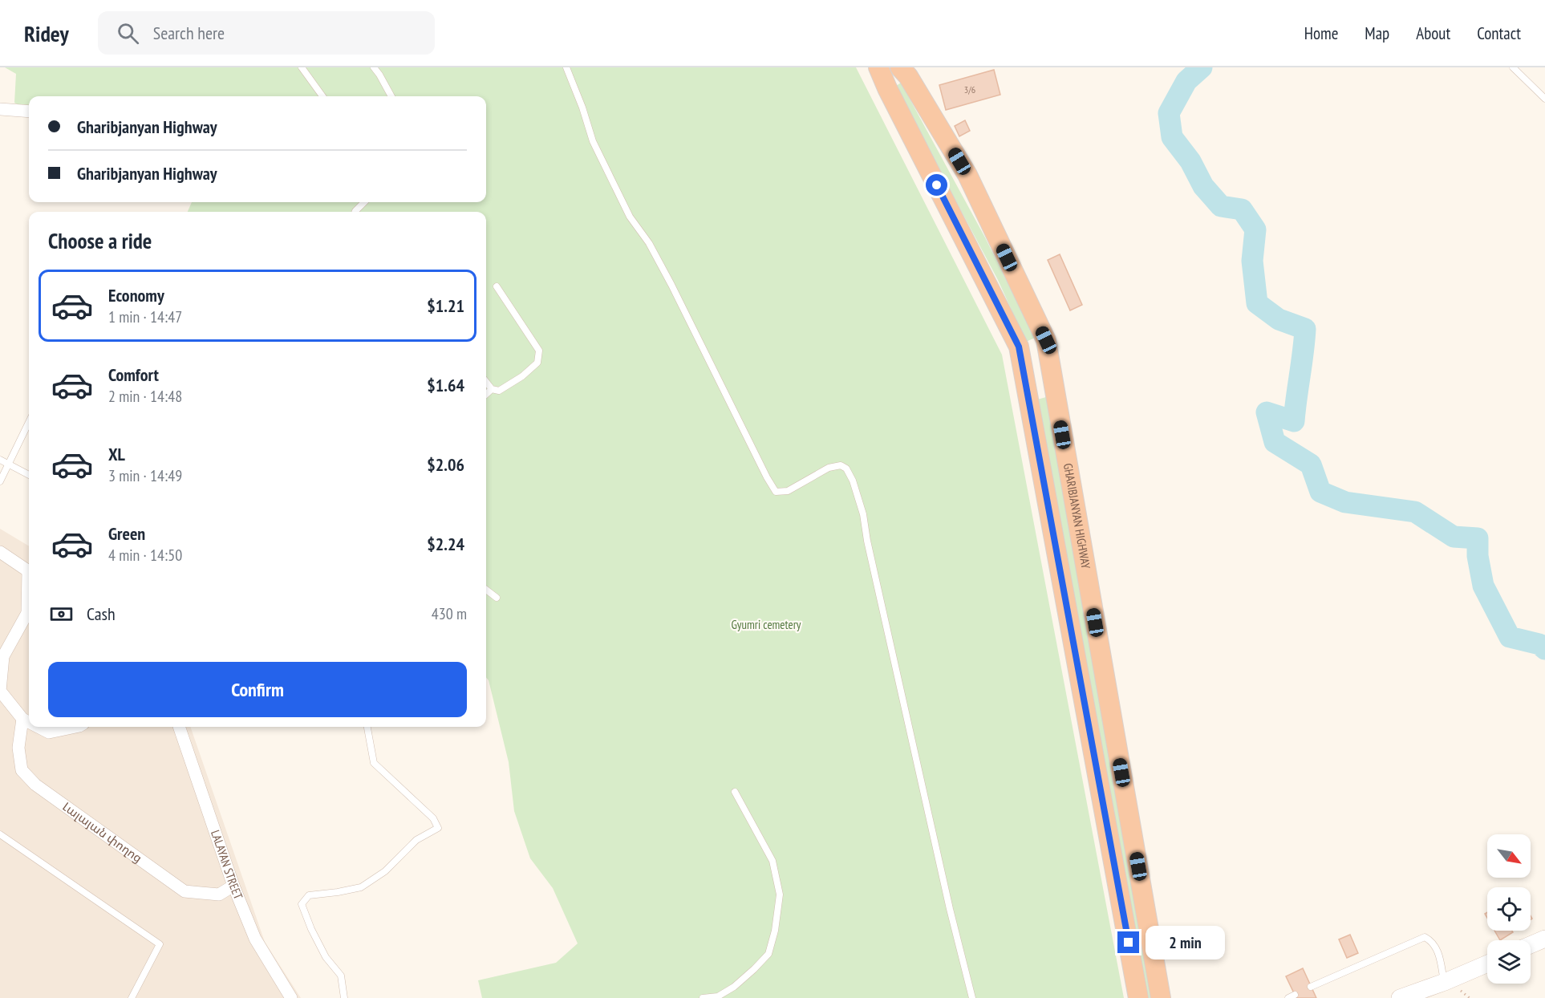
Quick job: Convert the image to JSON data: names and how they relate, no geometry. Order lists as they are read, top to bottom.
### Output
{
  "streets": {
    "highway": ["GHARIBJANYAN HIGHWAY"],
    "street": ["Լալայան փողոց", "LALAYAN STREET"]
  },
  "crossings": [
    ["Լալայան փողոց", "LALAYAN STREET"]
  ],
  "parks": ["Gyumri cemetery"],
  "house_numbers": ["3/6"],
  "north": "bottom right",
  "page": {
    "header": "Ridey",
    "search": "Search here",
    "nav": [
      "Home",
      "Map",
      "About",
      "Contact"
    ],
    "banner": ["Gharibjanyan Highway", "Gharibjanyan Highway"],
    "heading": "Choose a ride",
    "list": [
      {
        "name": "Economy",
        "note": "1 min · 14:47",
        "value": "$1.21"
      },
      {
        "name": "Comfort",
        "note": "2 min · 14:48",
        "value": "$1.64"
      },
      {
        "name": "XL",
        "note": "3 min · 14:49",
        "value": "$2.06"
      },
      {
        "name": "Green",
        "note": "4 min · 14:50",
        "value": "$2.24"
      }
    ],
    "pay": ["Cash", "430 m"],
    "buttons": "Confirm",
    "bubble": "2 min"
  }
}
